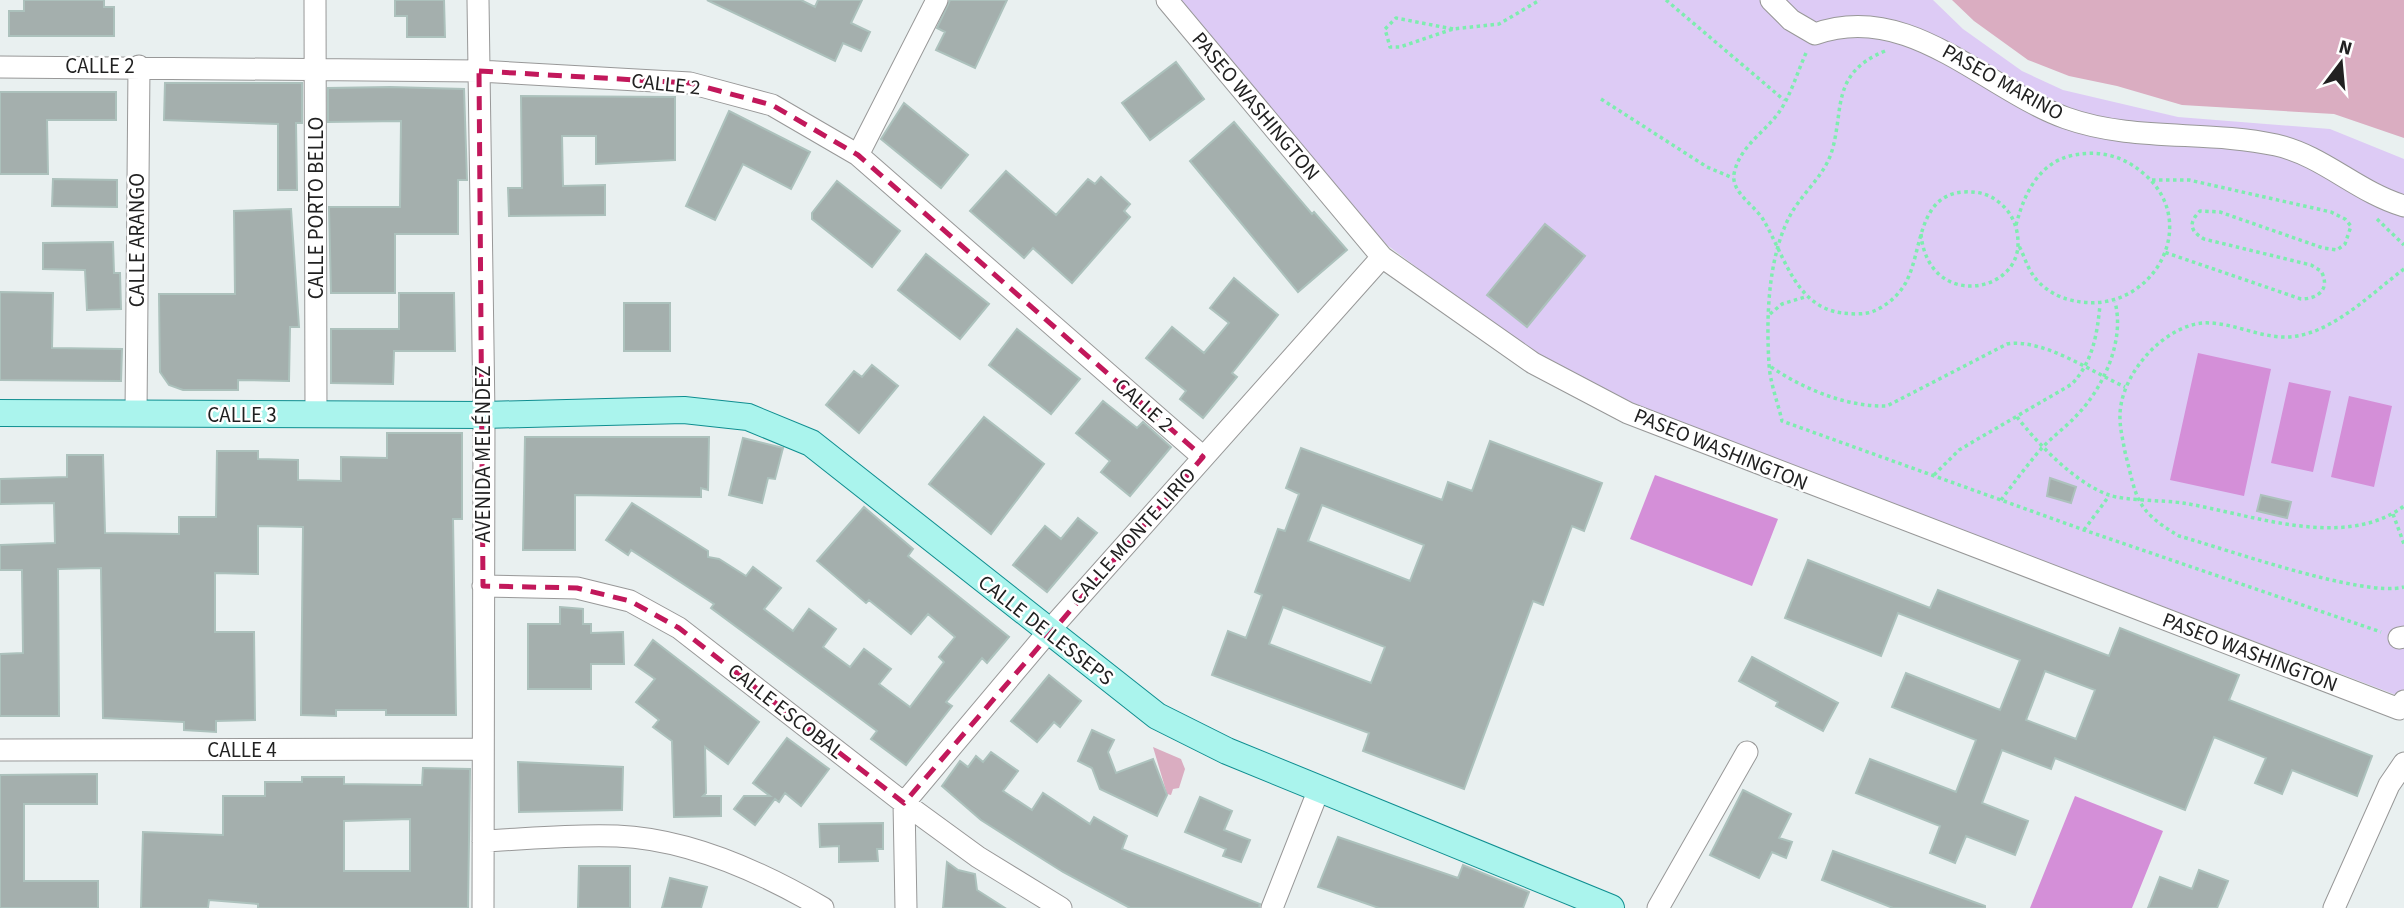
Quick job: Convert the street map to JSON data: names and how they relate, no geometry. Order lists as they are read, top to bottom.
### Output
{
  "streets": {
    "main road": ["CALLE 3", "CALLE DE LESSEPS"],
    "street": [
      "CALLE 2",
      "PASEO MARINO",
      "PASEO WASHINGTON",
      "CALLE PORTO BELLO",
      "CALLE ARANGO",
      "AVENIDA MELÉNDEZ",
      "CALLE MONTE LIRIO",
      "CALLE ESCOBAL",
      "CALLE 4"
    ]
  },
  "crossings": [
    ["CALLE 2", "CALLE PORTO BELLO"],
    ["CALLE 2", "CALLE ARANGO"],
    ["CALLE 2", "AVENIDA MELÉNDEZ"],
    ["CALLE 2", "CALLE MONTE LIRIO"],
    ["PASEO WASHINGTON", "CALLE MONTE LIRIO"],
    ["CALLE PORTO BELLO", "CALLE 3"],
    ["CALLE ARANGO", "CALLE 3"],
    ["CALLE 3", "AVENIDA MELÉNDEZ"],
    ["CALLE 3", "CALLE DE LESSEPS"],
    ["AVENIDA MELÉNDEZ", "CALLE DE LESSEPS"],
    ["AVENIDA MELÉNDEZ", "CALLE ESCOBAL"],
    ["AVENIDA MELÉNDEZ", "CALLE 4"],
    ["CALLE MONTE LIRIO", "CALLE DE LESSEPS"],
    ["CALLE MONTE LIRIO", "CALLE ESCOBAL"]
  ],
  "north": "top"
}
